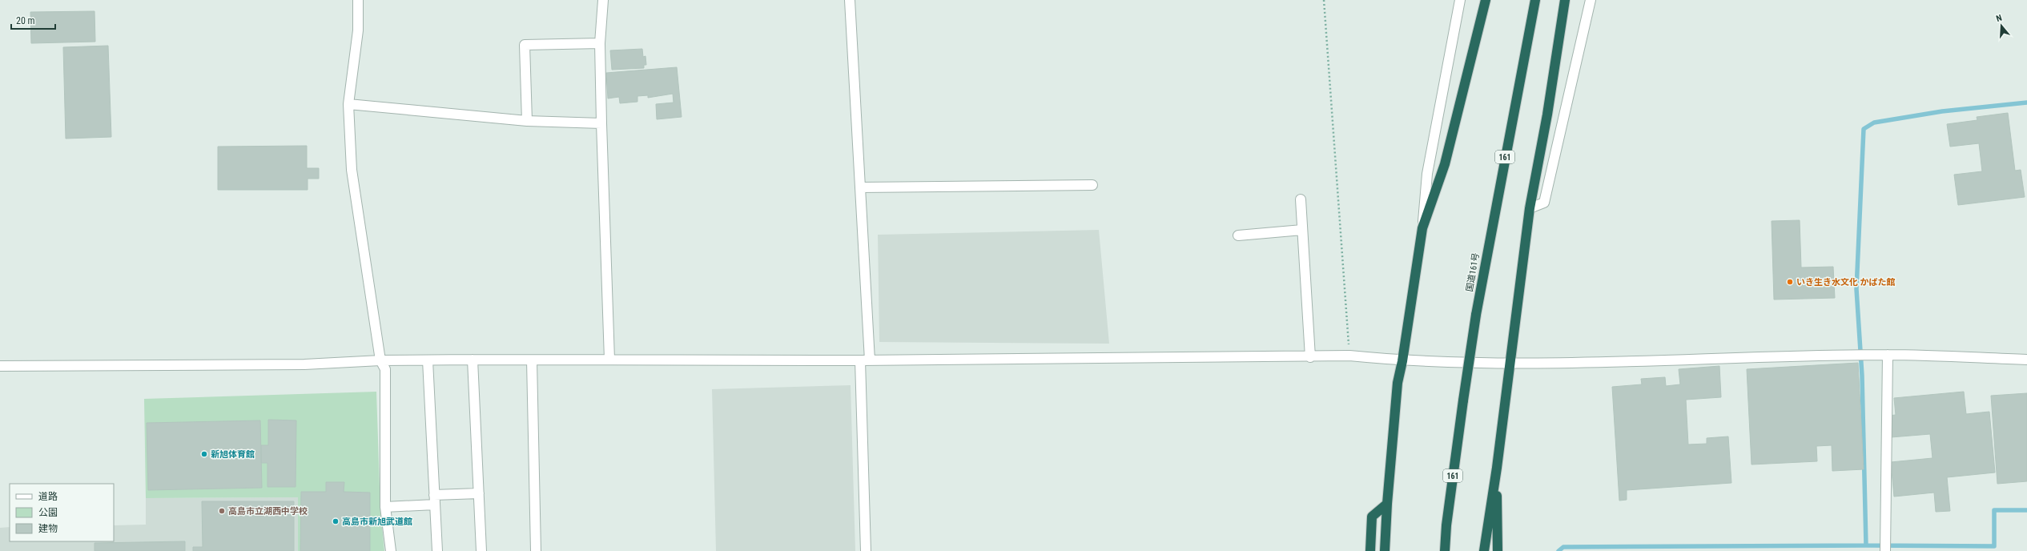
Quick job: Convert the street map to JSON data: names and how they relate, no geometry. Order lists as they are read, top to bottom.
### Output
{
  "streets": {
    "highway": ["161", "国道161号"]
  },
  "places": [
    "いき生き水文化 かばた館",
    "新旭体育館",
    "高島市立湖西中学校",
    "高島市新旭武道館"
  ],
  "legend": ["道路", "公園", "建物"],
  "scale_bar": "20 m",
  "north": "top"
}
